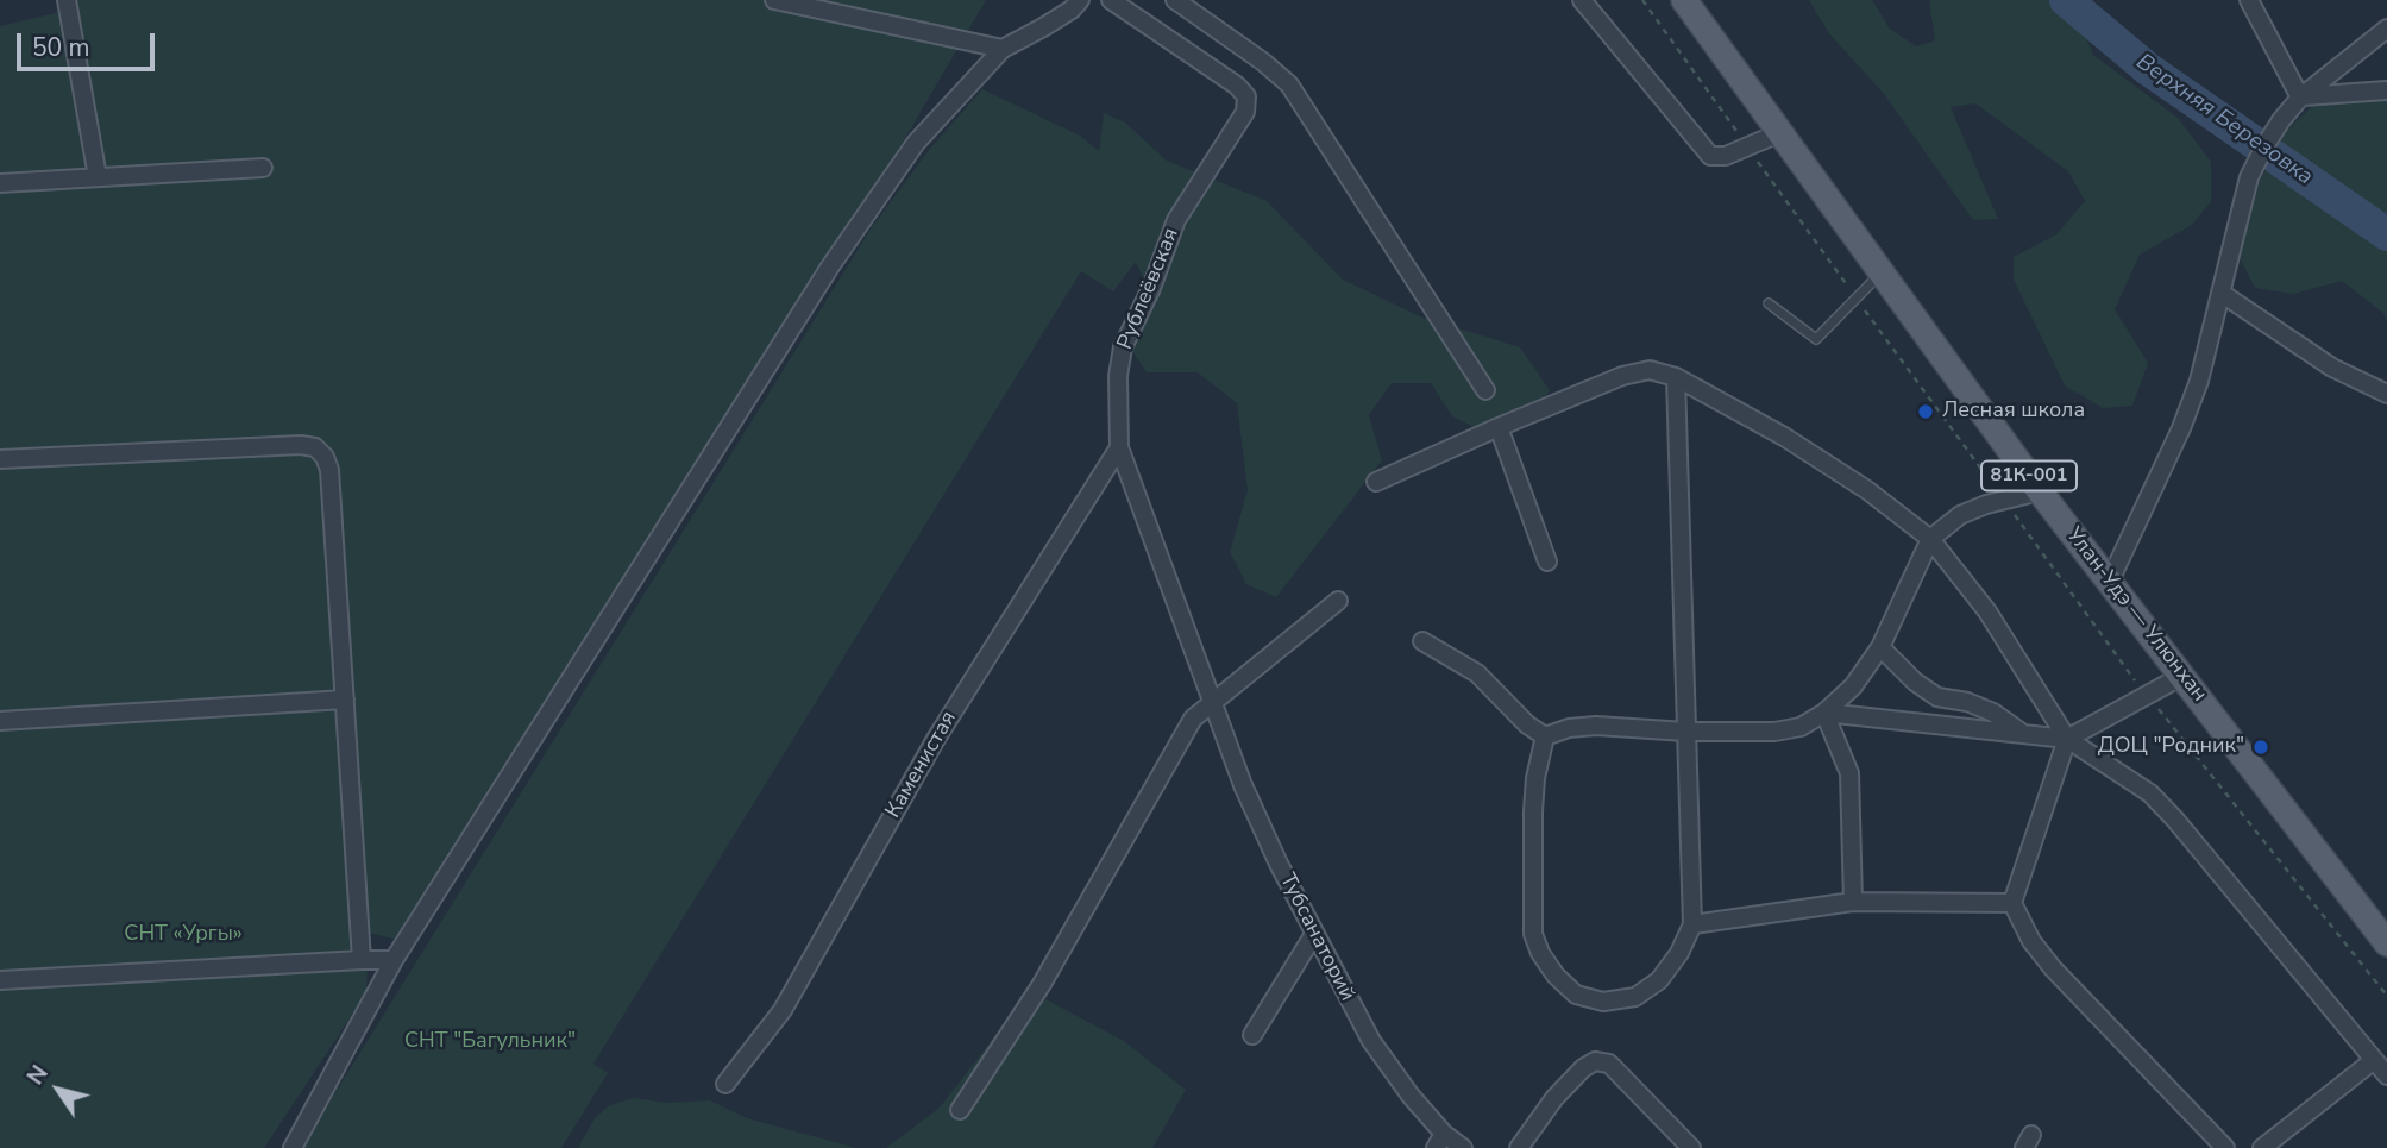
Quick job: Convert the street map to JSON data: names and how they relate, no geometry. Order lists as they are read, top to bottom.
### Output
{
  "streets": {
    "main road": ["81К-001", "Улан-Удэ — Улюнхан"],
    "street": ["Рублеёвская", "Каменистая", "Тубсанаторий"]
  },
  "crossings": [
    ["Рублеёвская", "Каменистая"],
    ["Рублеёвская", "Тубсанаторий"]
  ],
  "water": ["Верхняя Березовка"],
  "parks": ["СНТ «Ургы»", "СНТ \"Багульник\""],
  "places": ["Лесная школа", "ДОЦ \"Родник\""],
  "scale_bar": "50 m",
  "north": "top left"
}
